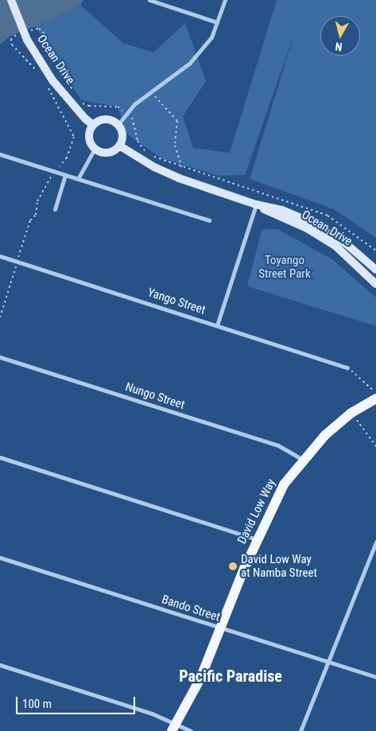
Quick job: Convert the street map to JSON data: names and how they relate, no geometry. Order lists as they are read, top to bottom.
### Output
{
  "streets": {
    "main road": ["David Low Way"],
    "street": [
      "Ocean Drive",
      "Yango Street",
      "Nungo Street",
      "Bando Street"
    ]
  },
  "crossings": [
    ["Nungo Street", "David Low Way"],
    ["David Low Way", "Bando Street"]
  ],
  "districts": ["Pacific Paradise"],
  "parks": ["Toyango Street Park"],
  "places": ["David Low Way at Namba Street"],
  "scale_bar": "100 m",
  "north": "bottom"
}
